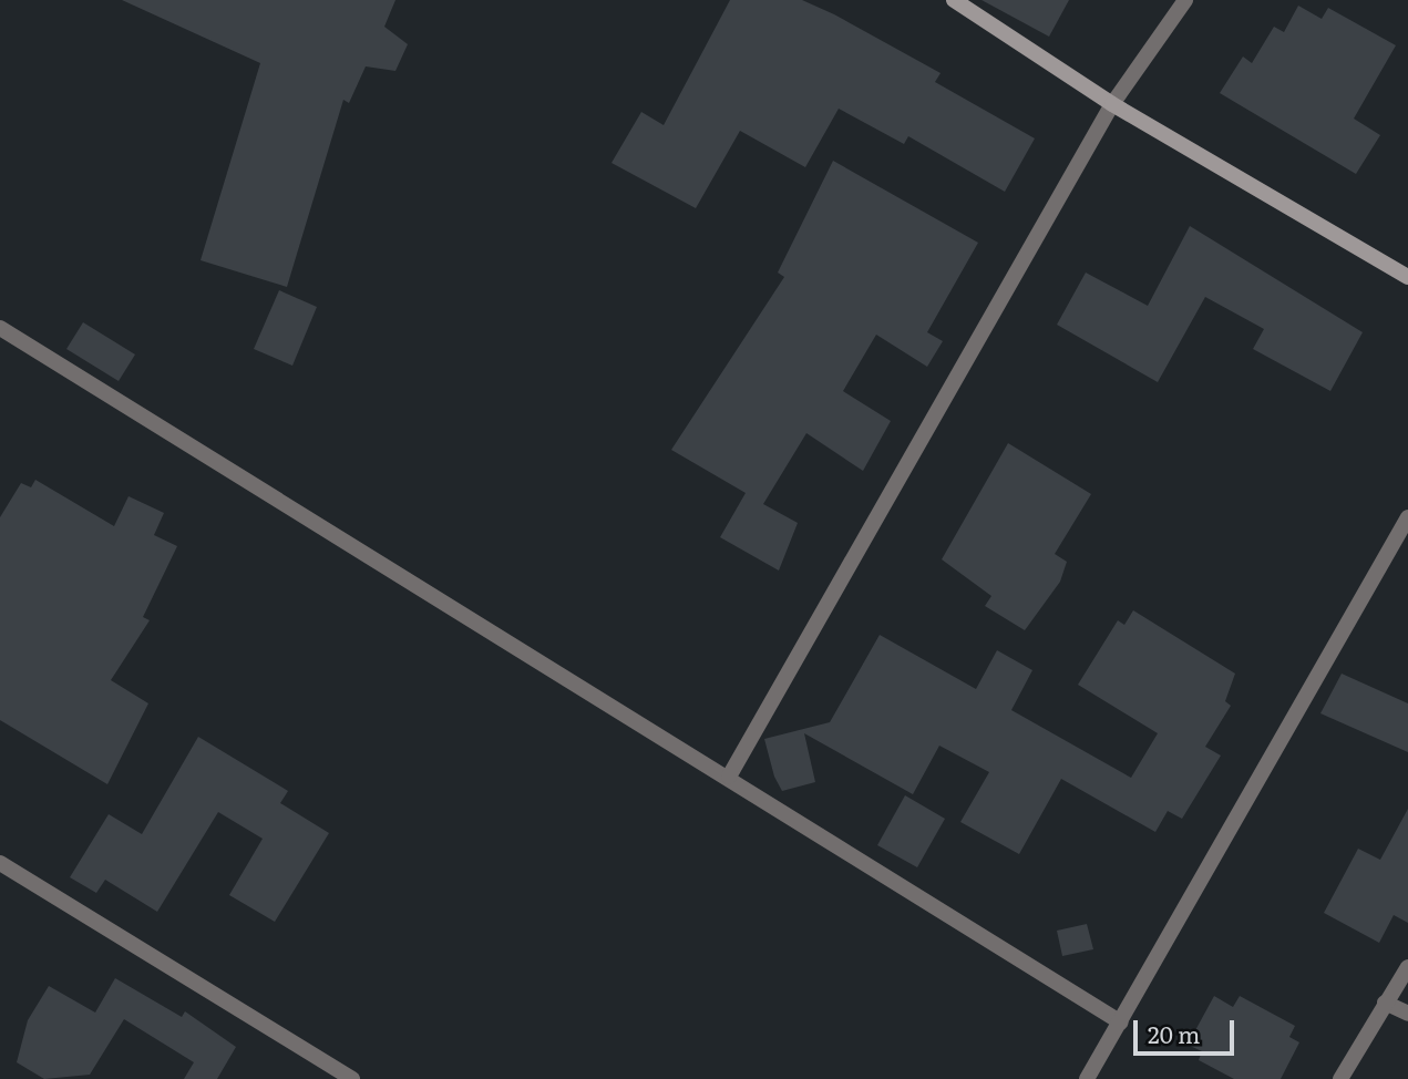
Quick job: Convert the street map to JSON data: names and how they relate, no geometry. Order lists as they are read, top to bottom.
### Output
{
  "scale_bar": "20 m"
}
